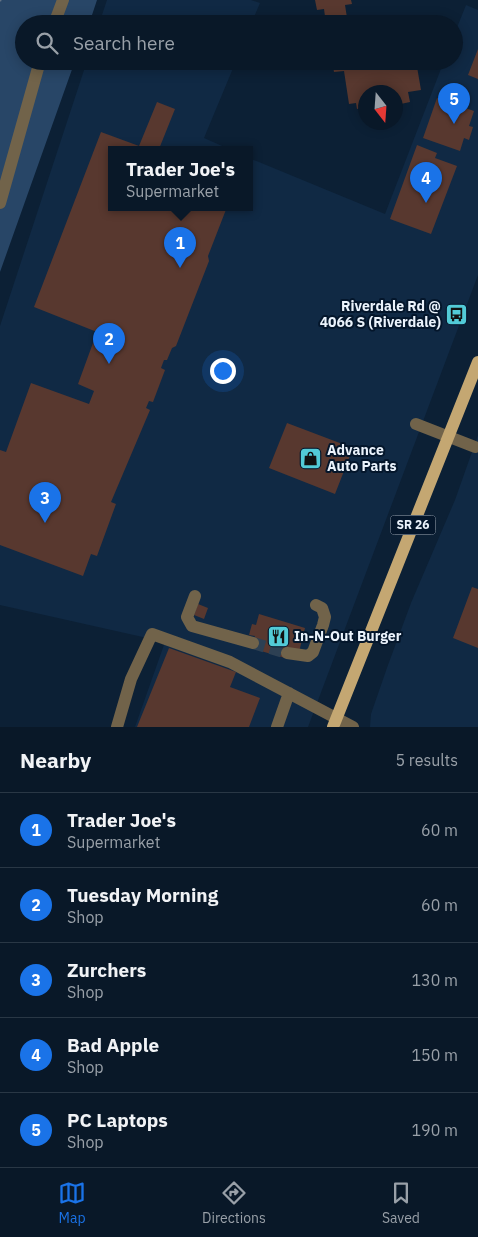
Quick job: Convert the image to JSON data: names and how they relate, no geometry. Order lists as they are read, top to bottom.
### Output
{
  "streets": {
    "main road": ["SR 26"]
  },
  "places": {
    "bus stop": ["Riverdale Rd @ 4066 S (Riverdale)"],
    "shop": ["Advance Auto Parts"],
    "restaurant": ["In-N-Out Burger"]
  },
  "north": "bottom",
  "page": {
    "search": "Search here",
    "pins": [
      "5",
      "4",
      "1",
      "2",
      "3"
    ],
    "popup": ["Trader Joe's", "Supermarket"],
    "heading": ["Nearby", "5 results"],
    "list": [
      {
        "mark": "1",
        "name": "Trader Joe's",
        "note": "Supermarket",
        "value": "60 m"
      },
      {
        "mark": "2",
        "name": "Tuesday Morning",
        "note": "Shop",
        "value": "60 m"
      },
      {
        "mark": "3",
        "name": "Zurchers",
        "note": "Shop",
        "value": "130 m"
      },
      {
        "mark": "4",
        "name": "Bad Apple",
        "note": "Shop",
        "value": "150 m"
      },
      {
        "mark": "5",
        "name": "PC Laptops",
        "note": "Shop",
        "value": "190 m"
      }
    ],
    "nav": ["Map", "Directions", "Saved"]
  }
}
